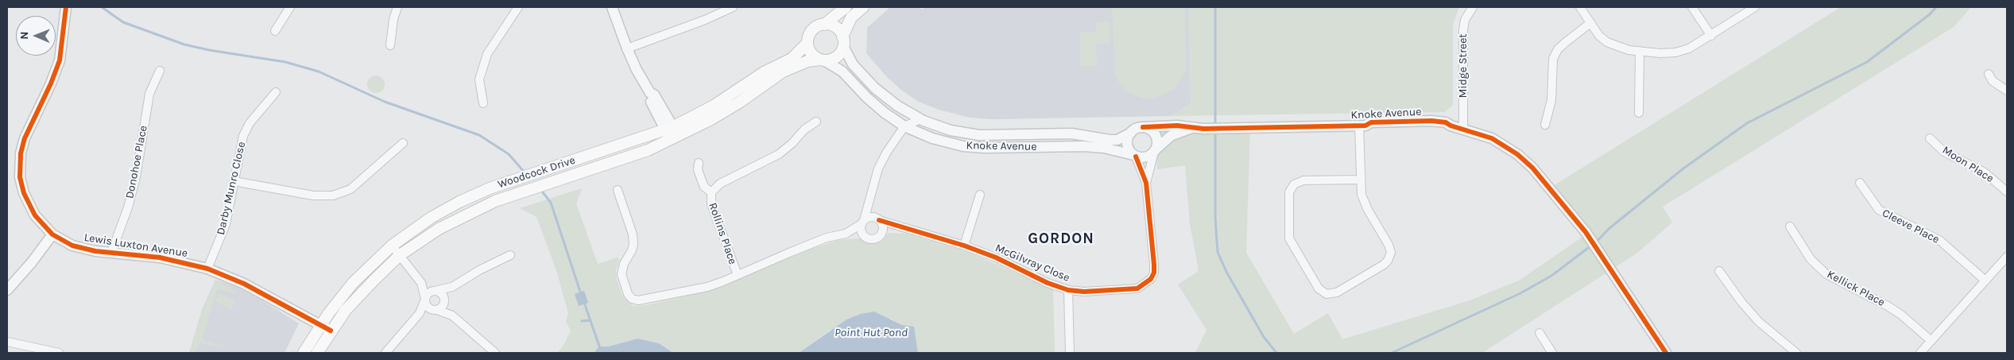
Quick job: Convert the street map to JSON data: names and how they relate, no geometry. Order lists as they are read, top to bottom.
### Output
{
  "streets": {
    "main road": ["Woodcock Drive"],
    "street": [
      "Midge Street",
      "Knoke Avenue",
      "Donohoe Place",
      "Moon Place",
      "Darby Munro Close",
      "Cleeve Place",
      "Rollins Place",
      "Lewis Luxton Avenue",
      "McGilvray Close",
      "Kellick Place"
    ]
  },
  "crossings": [
    ["Midge Street", "Knoke Avenue"],
    ["Knoke Avenue", "Woodcock Drive"],
    ["Knoke Avenue", "McGilvray Close"],
    ["Donohoe Place", "Lewis Luxton Avenue"],
    ["Woodcock Drive", "Lewis Luxton Avenue"],
    ["Darby Munro Close", "Lewis Luxton Avenue"]
  ],
  "districts": ["GORDON"],
  "water": ["Point Hut Pond"],
  "north": "left"
}
